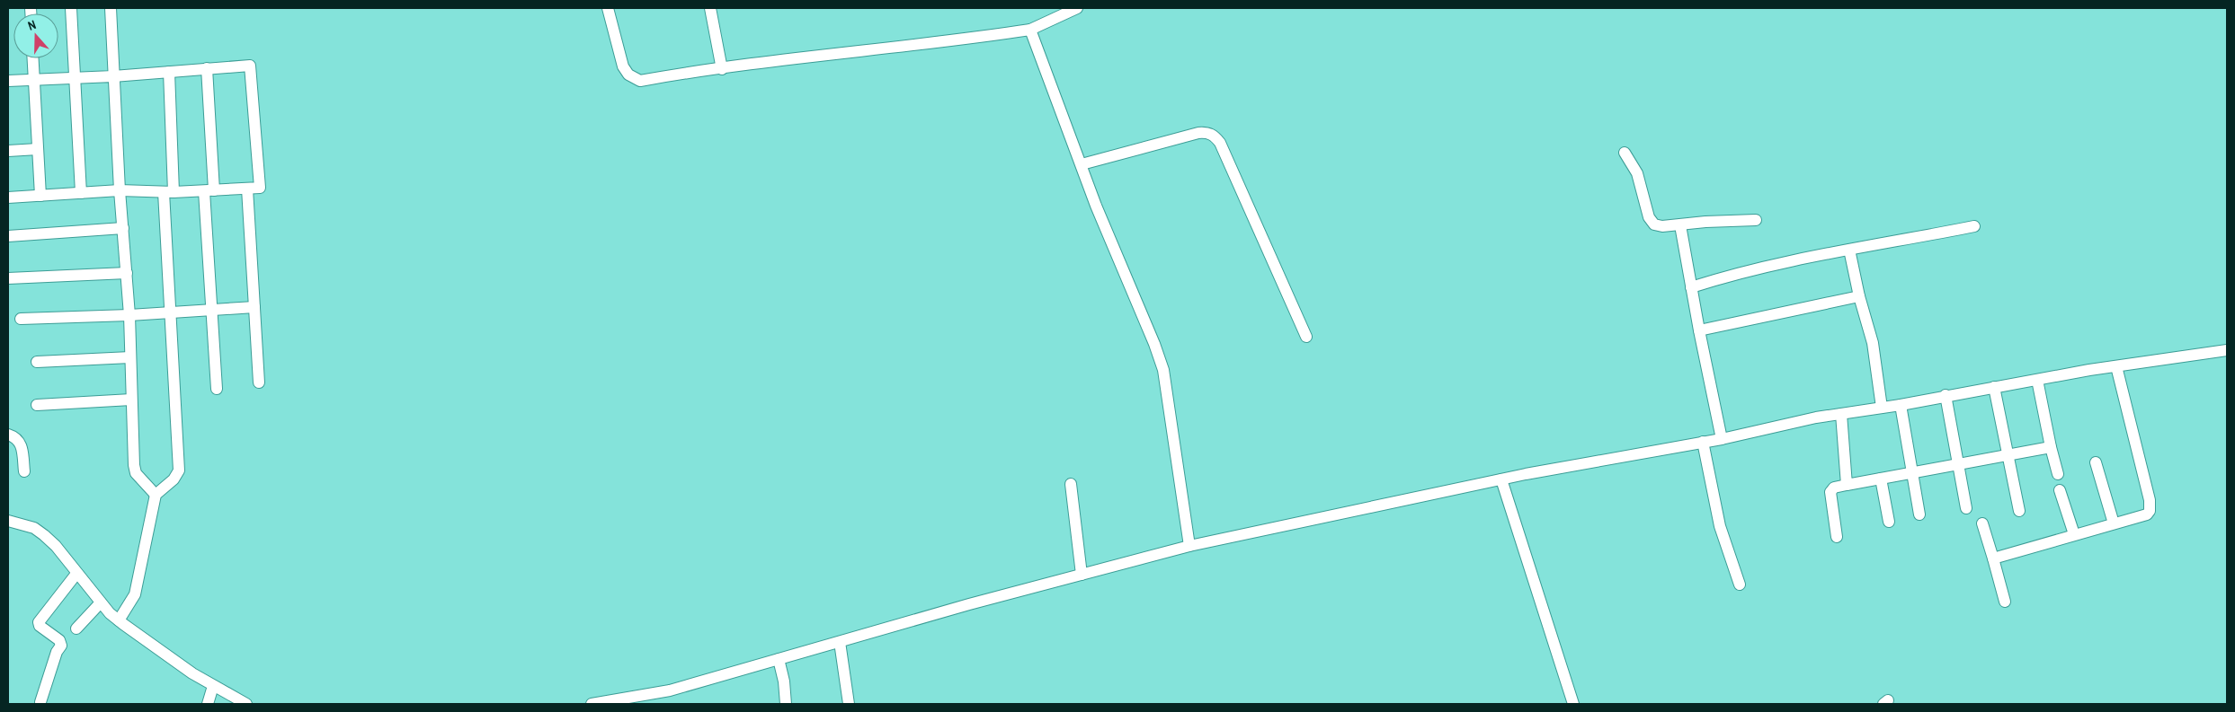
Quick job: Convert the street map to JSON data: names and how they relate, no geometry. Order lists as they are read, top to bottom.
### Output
{
  "north": "top"
}
